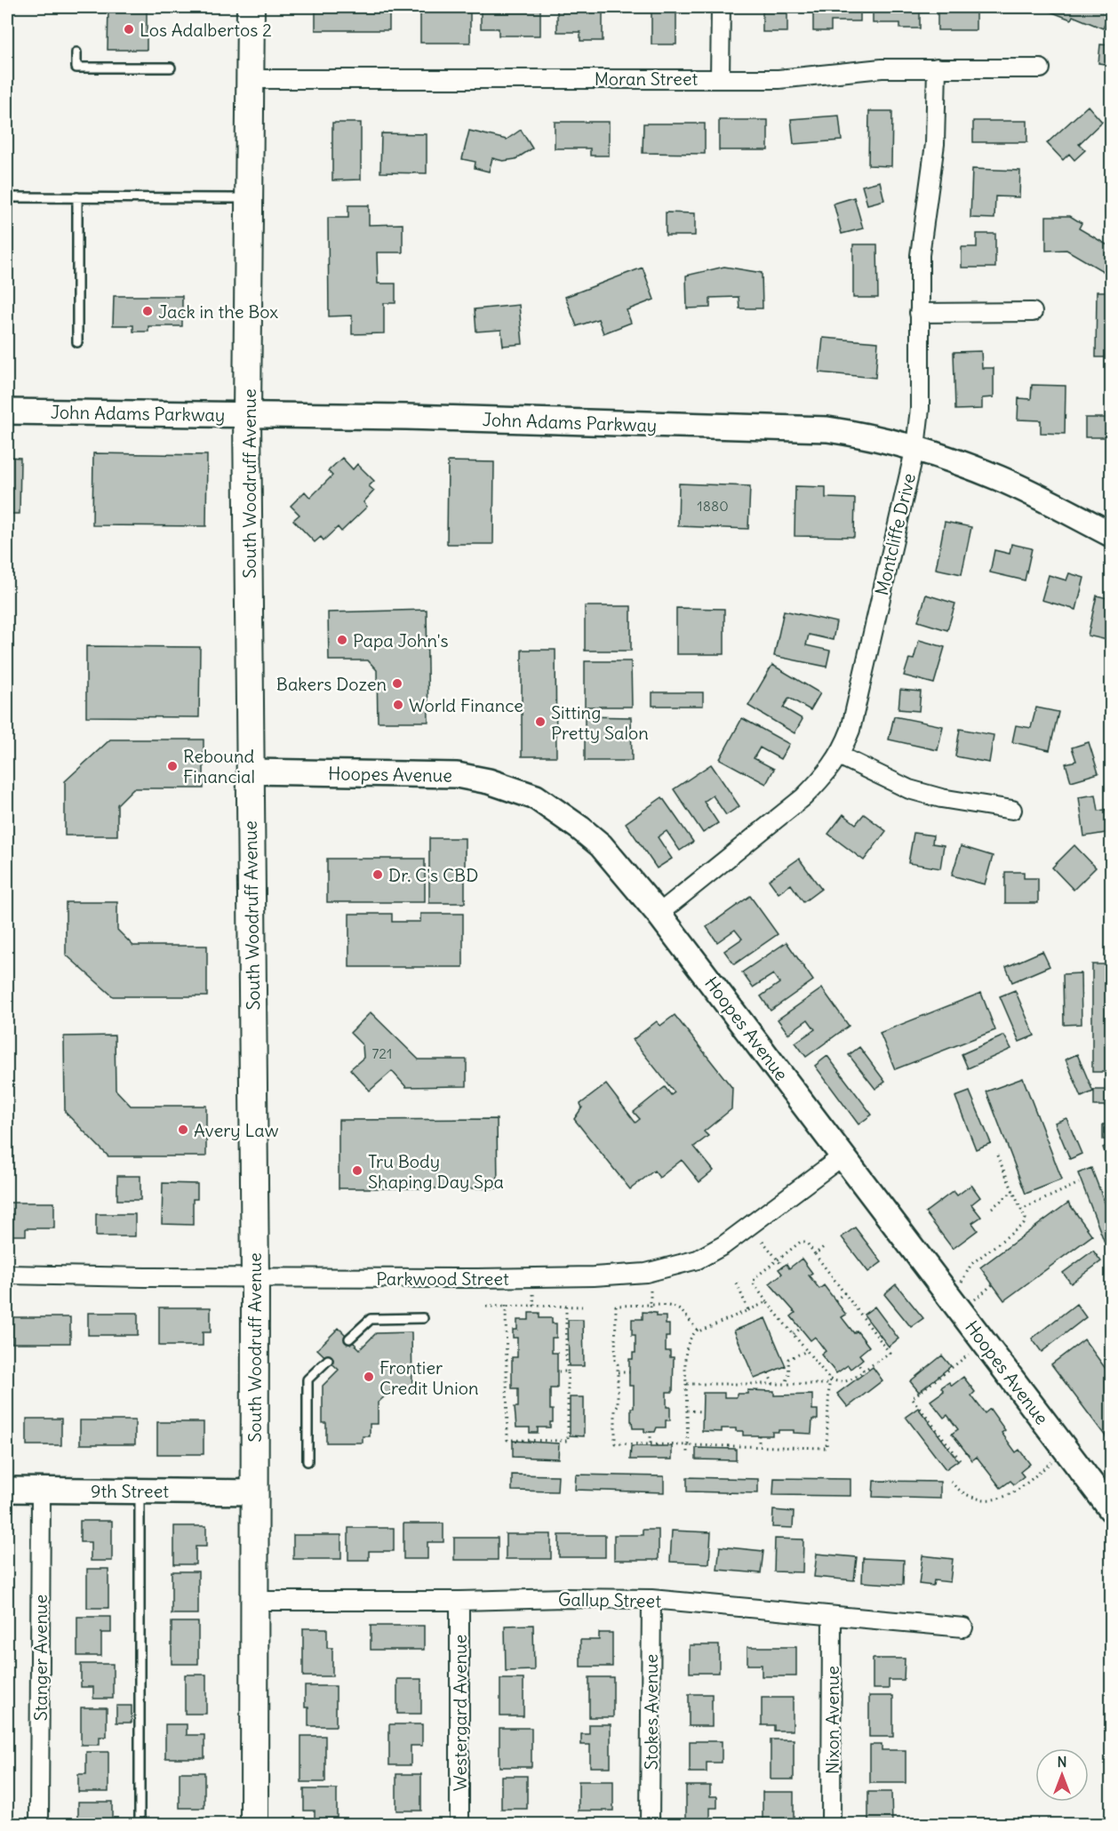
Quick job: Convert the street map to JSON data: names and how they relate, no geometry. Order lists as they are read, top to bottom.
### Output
{
  "streets": {
    "main road": ["South Woodruff Avenue"],
    "street": [
      "Moran Street",
      "John Adams Parkway",
      "Montcliffe Drive",
      "Hoopes Avenue",
      "Parkwood Street",
      "9th Street",
      "Gallup Street",
      "Stanger Avenue",
      "Stokes Avenue",
      "Westergard Avenue",
      "Nixon Avenue"
    ]
  },
  "crossings": [
    ["Moran Street", "South Woodruff Avenue"],
    ["Moran Street", "Montcliffe Drive"],
    ["John Adams Parkway", "South Woodruff Avenue"],
    ["John Adams Parkway", "Montcliffe Drive"],
    ["South Woodruff Avenue", "Hoopes Avenue"],
    ["South Woodruff Avenue", "Parkwood Street"],
    ["South Woodruff Avenue", "9th Street"],
    ["South Woodruff Avenue", "Gallup Street"],
    ["Montcliffe Drive", "Hoopes Avenue"],
    ["Hoopes Avenue", "Parkwood Street"],
    ["9th Street", "Stanger Avenue"],
    ["Gallup Street", "Stokes Avenue"],
    ["Gallup Street", "Westergard Avenue"],
    ["Gallup Street", "Nixon Avenue"]
  ],
  "places": [
    "Los Adalbertos 2",
    "Jack in the Box",
    "Papa John's",
    "Bakers Dozen",
    "World Finance",
    "Sitting Pretty Salon",
    "Rebound Financial",
    "Dr. C's CBD",
    "Avery Law",
    "Tru Body Shaping Day Spa",
    "Frontier Credit Union"
  ],
  "house_numbers": ["1880", "721"],
  "north": "top"
}
